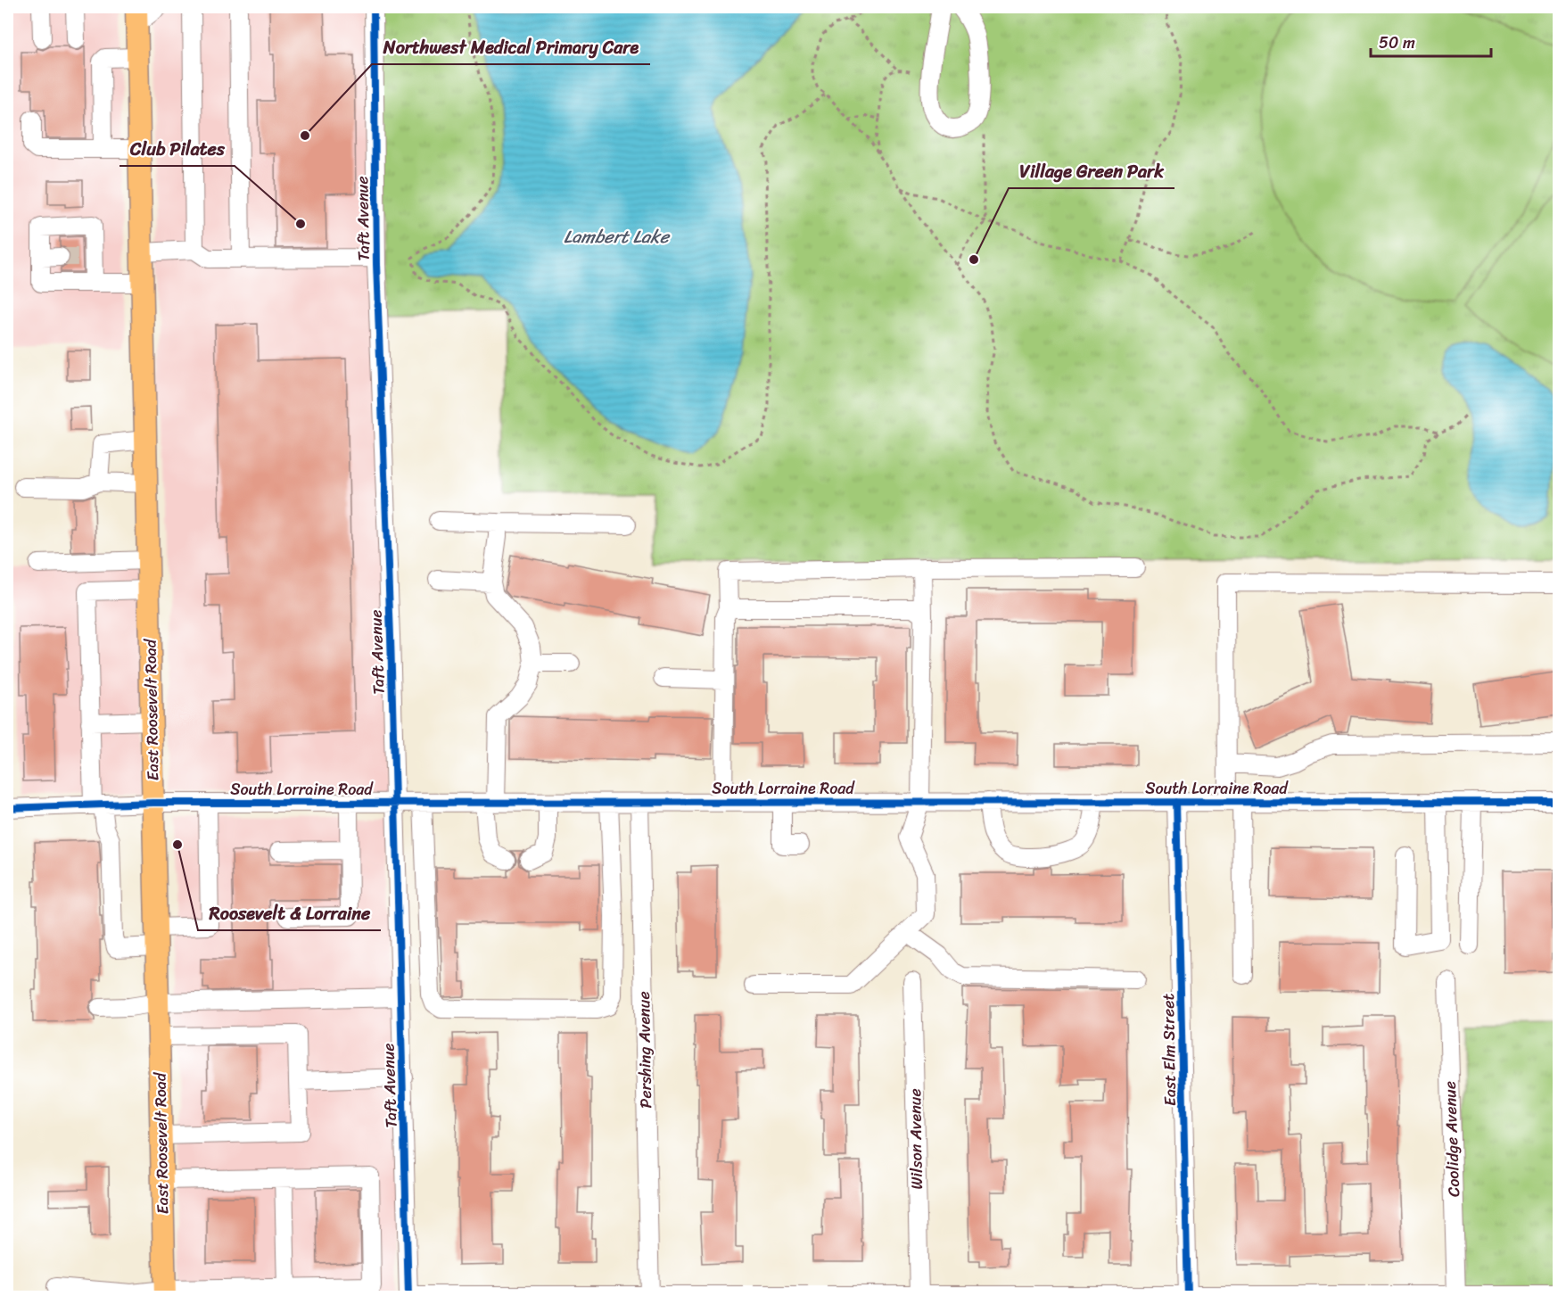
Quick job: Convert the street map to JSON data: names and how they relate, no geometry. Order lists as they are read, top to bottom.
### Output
{
  "streets": {
    "main road": ["East Roosevelt Road"],
    "street": [
      "Taft Avenue",
      "South Lorraine Road",
      "Pershing Avenue",
      "East Elm Street",
      "Wilson Avenue",
      "Coolidge Avenue"
    ]
  },
  "crossings": [
    ["Taft Avenue", "South Lorraine Road"],
    ["East Roosevelt Road", "South Lorraine Road"],
    ["South Lorraine Road", "Pershing Avenue"],
    ["South Lorraine Road", "East Elm Street"]
  ],
  "water": ["Lambert Lake"],
  "places": [
    "Northwest Medical Primary Care",
    "Club Pilates",
    "Village Green Park",
    "Roosevelt & Lorraine"
  ],
  "scale_bar": "50 m"
}
